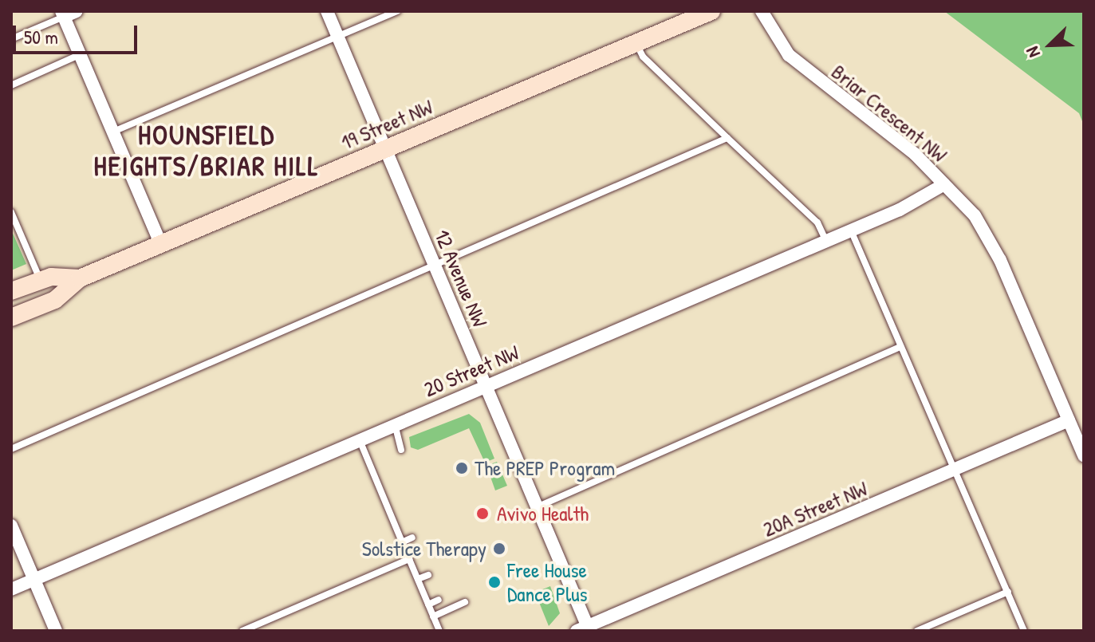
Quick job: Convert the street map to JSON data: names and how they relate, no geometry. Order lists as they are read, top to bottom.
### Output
{
  "streets": {
    "street": [
      "Briar Crescent NW",
      "19 Street NW",
      "12 Avenue NW",
      "20 Street NW",
      "20A Street NW"
    ]
  },
  "crossings": [
    ["Briar Crescent NW", "20 Street NW"],
    ["Briar Crescent NW", "20A Street NW"],
    ["19 Street NW", "12 Avenue NW"],
    ["12 Avenue NW", "20 Street NW"],
    ["12 Avenue NW", "20A Street NW"]
  ],
  "districts": ["HOUNSFIELD HEIGHTS/BRIAR HILL"],
  "places": [
    "The PREP Program",
    "Avivo Health",
    "Solstice Therapy",
    "Free House Dance Plus"
  ],
  "scale_bar": "50 m",
  "north": "bottom left"
}
